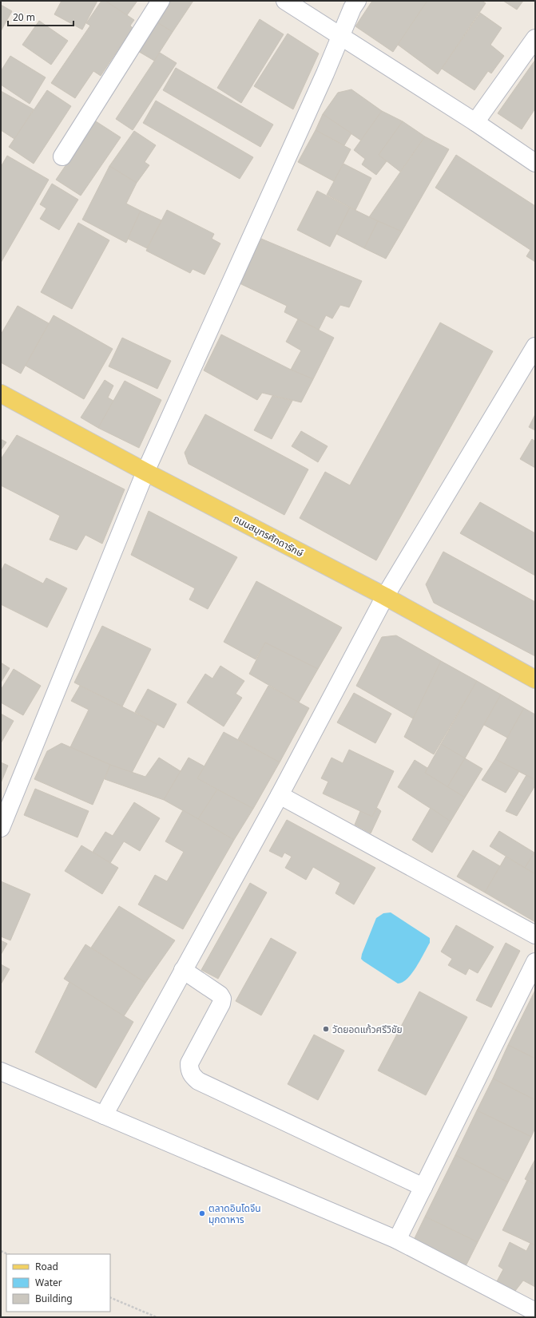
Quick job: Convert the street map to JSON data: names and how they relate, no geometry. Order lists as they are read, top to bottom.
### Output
{
  "streets": {
    "main road": ["ถนนสมุทรศักดารักษ์"]
  },
  "places": ["วัดยอดแก้วศรีวิชัย", "ตลาดอินโดจีน มุกดาหาร"],
  "legend": ["Road", "Water", "Building"],
  "scale_bar": "20 m"
}
